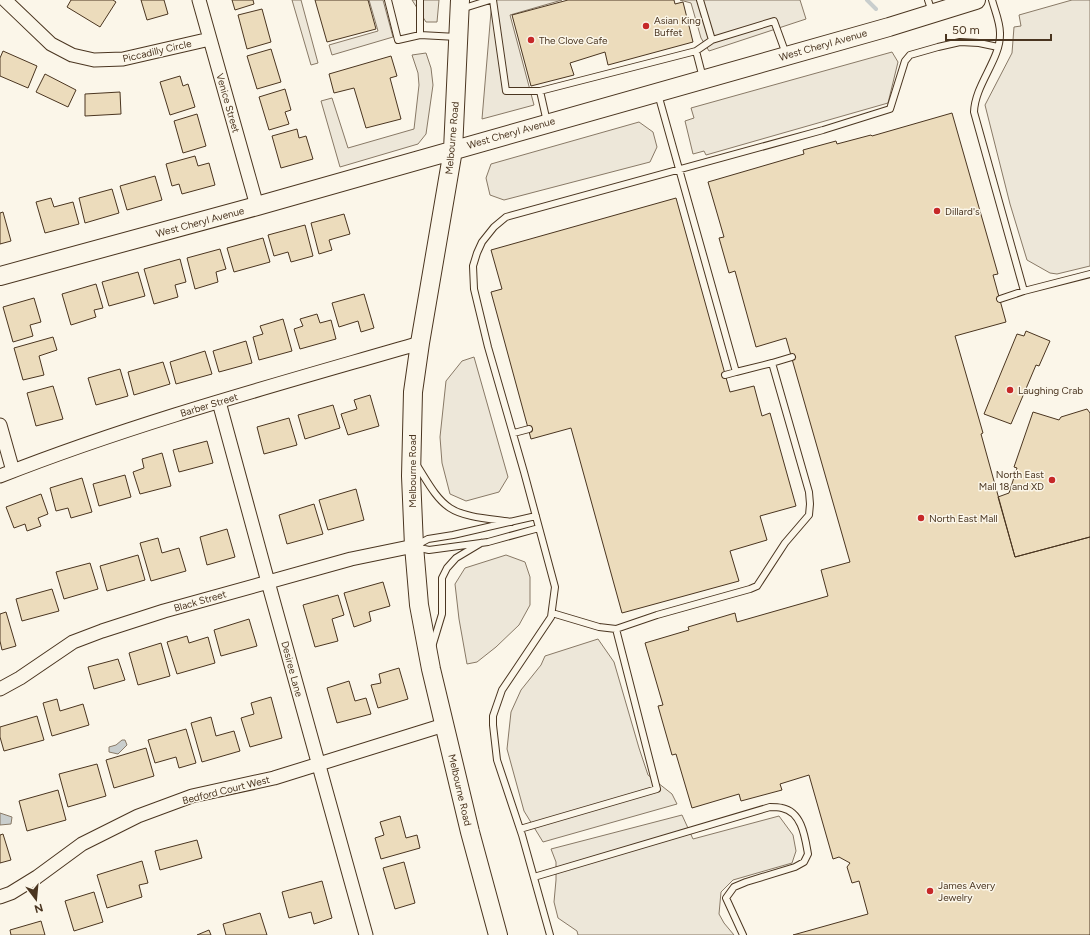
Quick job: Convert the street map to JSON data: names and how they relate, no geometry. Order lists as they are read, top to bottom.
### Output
{
  "streets": {
    "street": [
      "West Cheryl Avenue",
      "Piccadilly Circle",
      "Venice Street",
      "Melbourne Road",
      "Barber Street",
      "Black Street",
      "Desiree Lane",
      "Bedford Court West"
    ]
  },
  "crossings": [
    ["West Cheryl Avenue", "Venice Street"],
    ["West Cheryl Avenue", "Melbourne Road"],
    ["Piccadilly Circle", "Venice Street"],
    ["Melbourne Road", "Barber Street"],
    ["Melbourne Road", "Black Street"],
    ["Melbourne Road", "Bedford Court West"],
    ["Barber Street", "Desiree Lane"],
    ["Black Street", "Desiree Lane"],
    ["Desiree Lane", "Bedford Court West"]
  ],
  "places": [
    "Asian King Buffet",
    "The Clove Cafe",
    "Dillard's",
    "Laughing Crab",
    "North East Mall 18 and XD",
    "North East Mall",
    "James Avery Jewelry"
  ],
  "scale_bar": "50 m",
  "north": "bottom"
}
